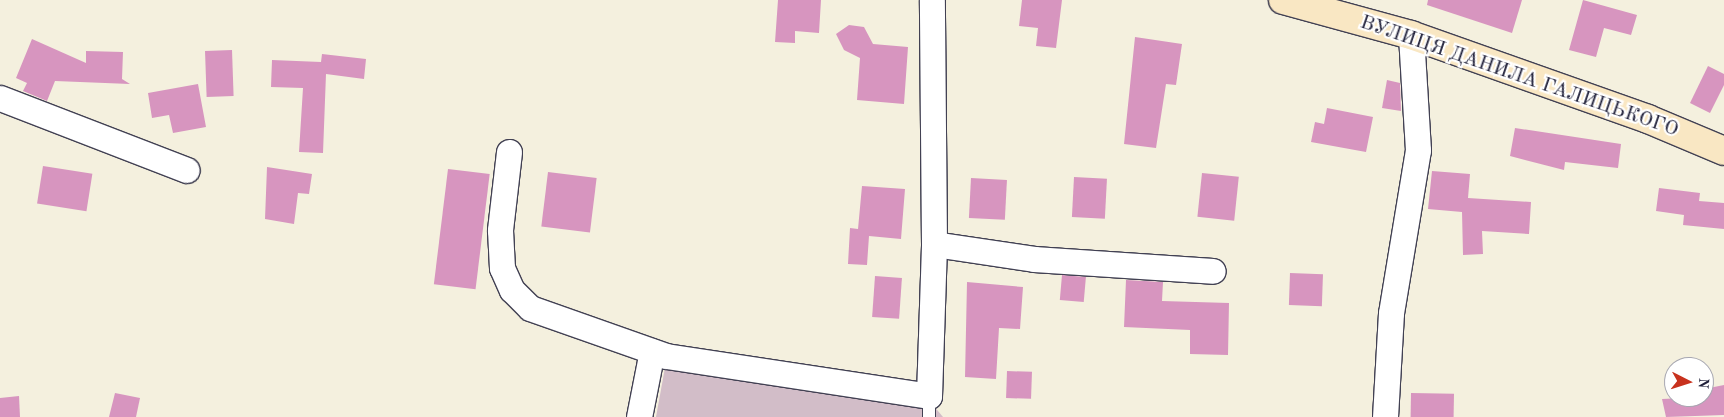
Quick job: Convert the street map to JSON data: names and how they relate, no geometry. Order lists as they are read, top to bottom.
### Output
{
  "streets": {
    "street": ["ВУЛИЦЯ ДАНИЛА ГАЛИЦЬКОГО"]
  },
  "north": "right"
}
